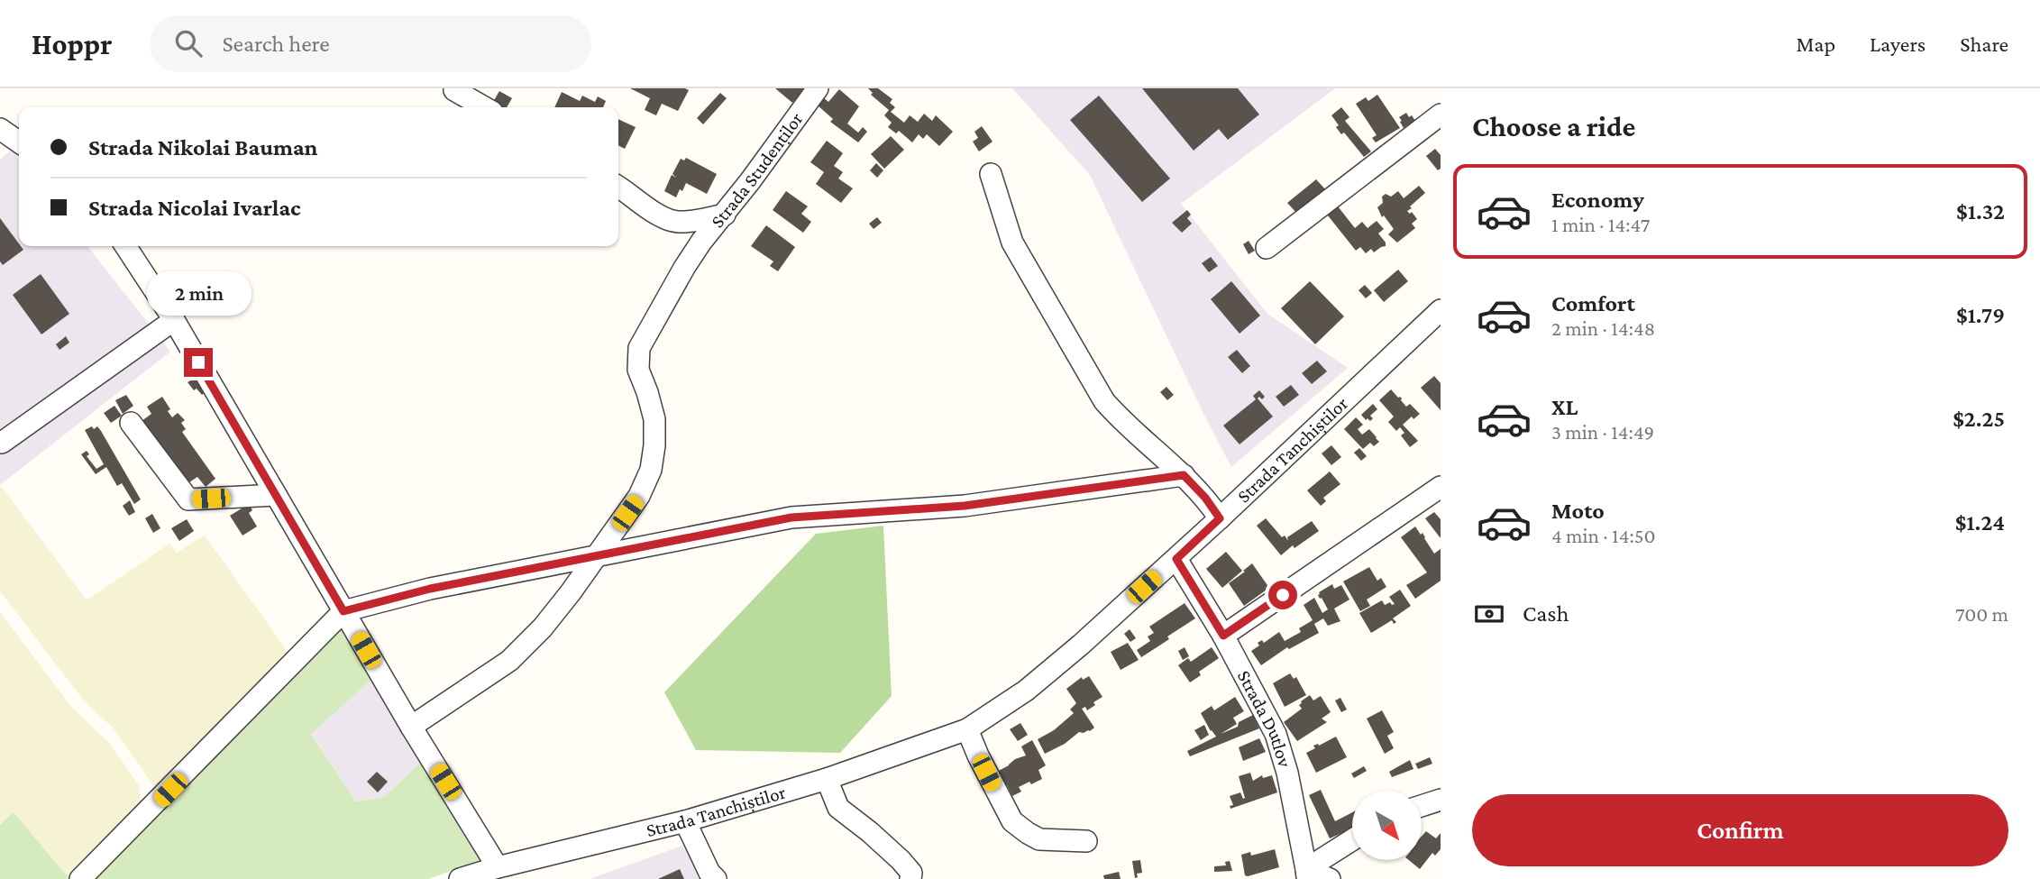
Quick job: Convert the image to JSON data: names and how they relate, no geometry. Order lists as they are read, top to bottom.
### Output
{
  "streets": {
    "street": ["Strada Studenților", "Strada Tanchiștilor", "Strada Dutlov"]
  },
  "crossings": [
    ["Strada Tanchiștilor", "Strada Dutlov"]
  ],
  "north": "bottom right",
  "page": {
    "header": "Hoppr",
    "search": "Search here",
    "nav": ["Map", "Layers", "Share"],
    "heading": "Choose a ride",
    "banner": ["Strada Nikolai Bauman", "Strada Nicolai Ivarlac"],
    "list": [
      {
        "name": "Economy",
        "note": "1 min · 14:47",
        "value": "$1.32"
      },
      {
        "name": "Comfort",
        "note": "2 min · 14:48",
        "value": "$1.79"
      },
      {
        "name": "XL",
        "note": "3 min · 14:49",
        "value": "$2.25"
      },
      {
        "name": "Moto",
        "note": "4 min · 14:50",
        "value": "$1.24"
      }
    ],
    "bubble": "2 min",
    "pay": ["Cash", "700 m"],
    "buttons": "Confirm"
  }
}
